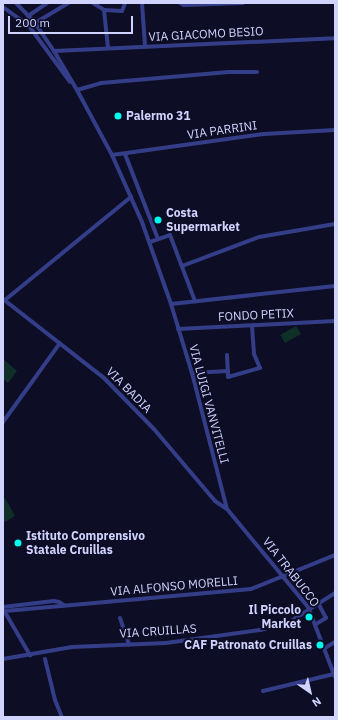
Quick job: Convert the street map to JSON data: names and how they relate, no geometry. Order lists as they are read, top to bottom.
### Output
{
  "streets": {
    "street": [
      "VIA GIACOMO BESIO",
      "VIA PARRINI",
      "FONDO PETIX",
      "VIA BADIA",
      "VIA LUIGI VANVITELLI",
      "VIA TRABUCCO",
      "VIA ALFONSO MORELLI",
      "VIA CRUILLAS"
    ]
  },
  "crossings": [
    ["VIA PARRINI", "VIA LUIGI VANVITELLI"],
    ["FONDO PETIX", "VIA LUIGI VANVITELLI"],
    ["VIA BADIA", "VIA LUIGI VANVITELLI"],
    ["VIA BADIA", "VIA TRABUCCO"],
    ["VIA LUIGI VANVITELLI", "VIA TRABUCCO"],
    ["VIA TRABUCCO", "VIA ALFONSO MORELLI"],
    ["VIA TRABUCCO", "VIA CRUILLAS"]
  ],
  "places": [
    "Palermo 31",
    "Costa Supermarket",
    "Istituto Comprensivo Statale Cruillas",
    "Il Piccolo Market",
    "CAF Patronato Cruillas"
  ],
  "scale_bar": "200 m",
  "north": "bottom right"
}
